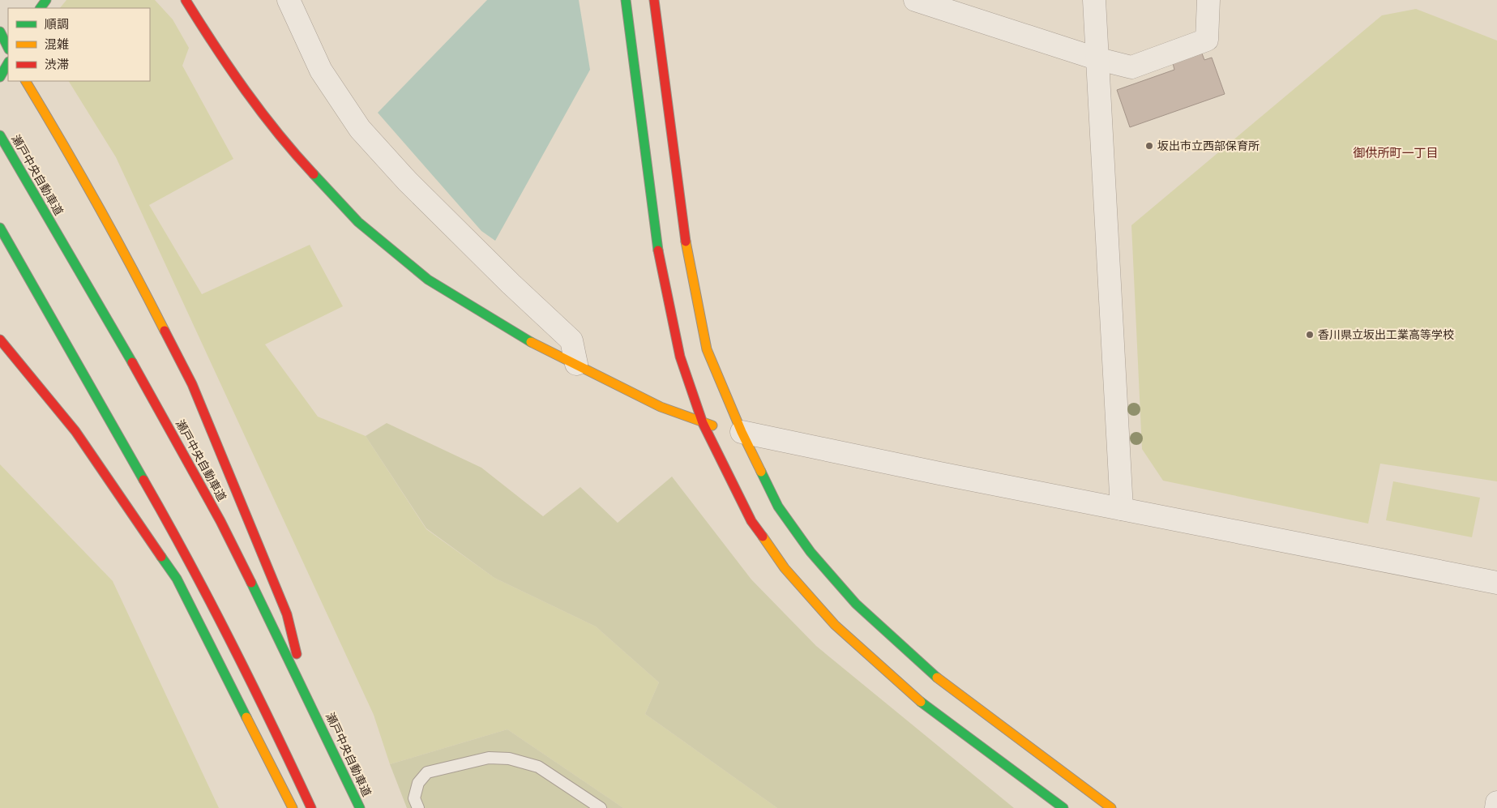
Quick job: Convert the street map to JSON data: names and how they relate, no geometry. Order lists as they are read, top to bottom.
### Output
{
  "streets": {
    "main road": ["瀬戸中央自動車道"]
  },
  "districts": ["御供所町一丁目"],
  "places": ["坂出市立西部保育所", "香川県立坂出工業高等学校"],
  "legend": ["順調", "混雑", "渋滞"]
}
